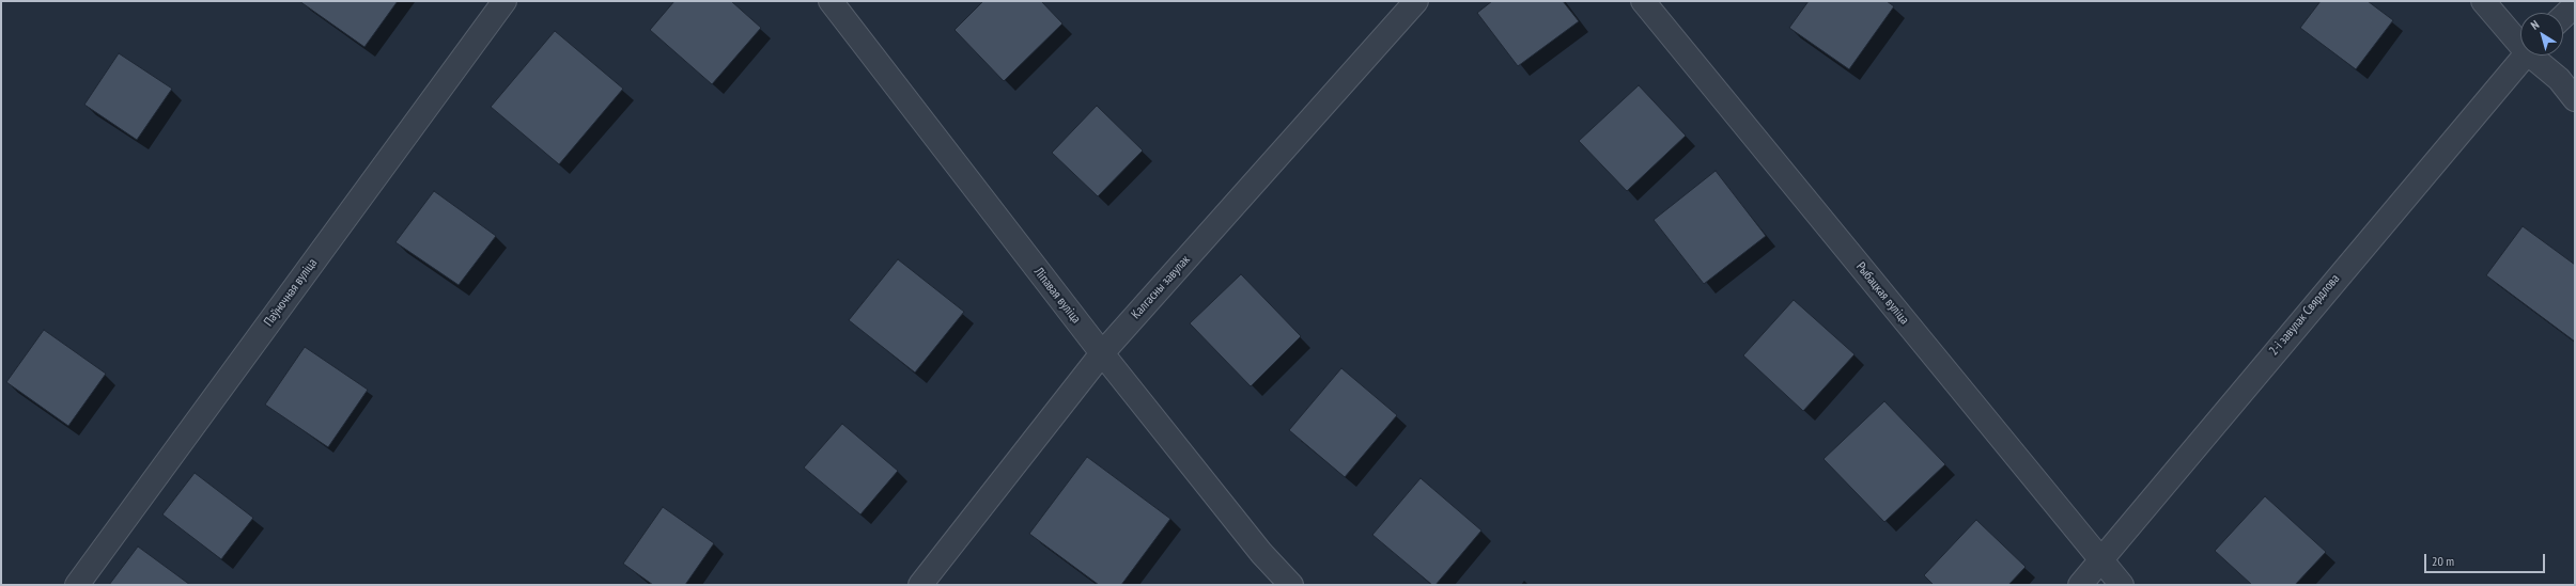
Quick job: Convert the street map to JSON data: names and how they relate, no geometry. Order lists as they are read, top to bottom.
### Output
{
  "streets": {
    "street": [
      "Калгасны завулак",
      "Паўночная вуліца",
      "Рыбацкая вуліца",
      "Ліпавая вуліца",
      "2-і завулак Свярдлова"
    ]
  },
  "crossings": [
    ["Калгасны завулак", "Ліпавая вуліца"],
    ["Рыбацкая вуліца", "2-і завулак Свярдлова"]
  ],
  "scale_bar": "20 m",
  "north": "top left"
}
